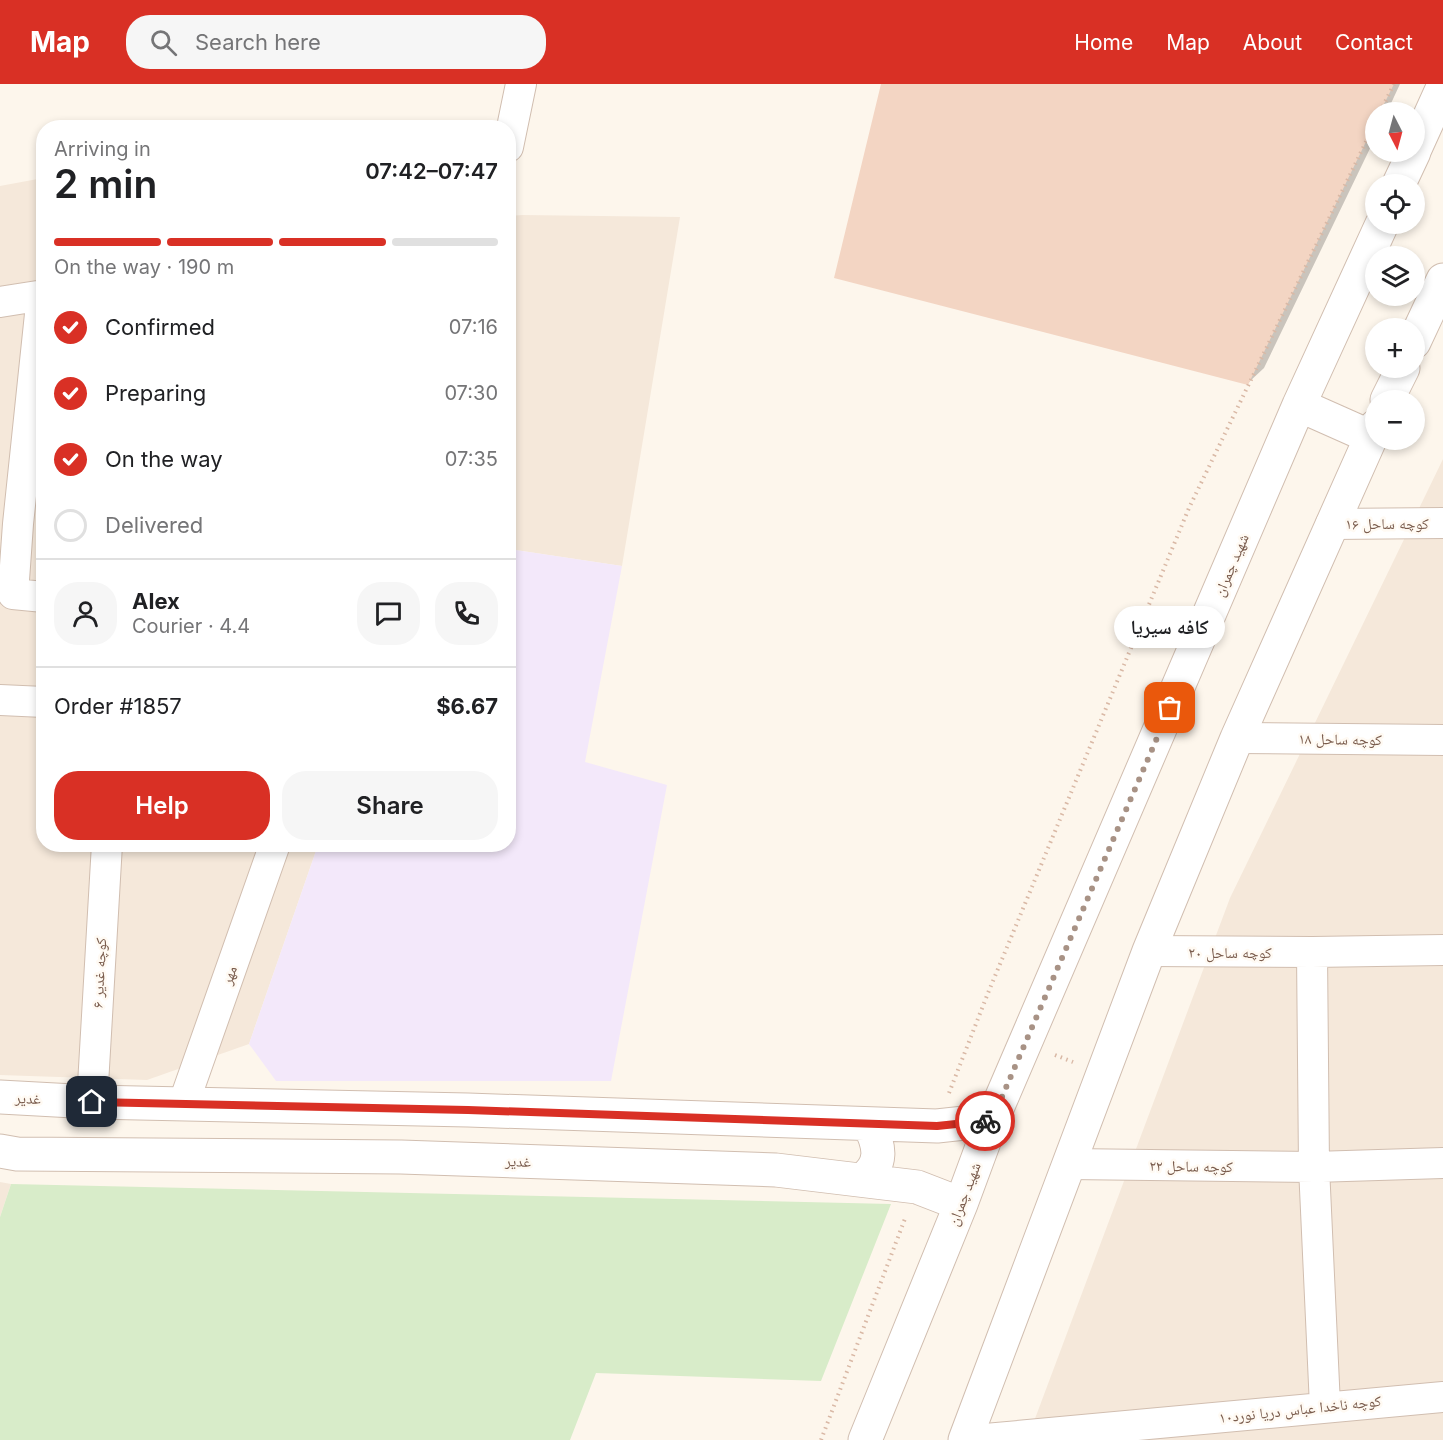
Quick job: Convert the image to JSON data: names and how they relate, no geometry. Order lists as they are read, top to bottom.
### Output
{
  "streets": {
    "street": [
      "کوچه ساحل ۱۶",
      "شهید چمران",
      "کوچه ساحل ۱۸",
      "کوچه ساحل ۲۰",
      "کوچه غدیر ۶",
      "مهر",
      "غدیر",
      "کوچه ساحل ۲۲",
      "کوچه ناخدا عباس دریا نورد۱۰"
    ]
  },
  "crossings": [
    ["شهید چمران", "غدیر"],
    ["کوچه غدیر ۶", "غدیر"],
    ["مهر", "غدیر"]
  ],
  "places": ["کافه سیریا"],
  "north": "bottom",
  "page": {
    "header": "Map",
    "search": "Search here",
    "nav": [
      "Home",
      "Map",
      "About",
      "Contact"
    ],
    "map_buttons": ["+", "−"],
    "heading": ["2 min", "Arriving in", "07:42–07:47"],
    "panel": [
      "Alex",
      "Courier · 4.4",
      "Order #1857",
      "$6.67"
    ],
    "bar": "On the way · 190 m",
    "list": [
      ["Confirmed", "07:16"],
      ["Preparing", "07:30"],
      ["On the way", "07:35"],
      "Delivered"
    ],
    "bubble": "کافه سیریا",
    "buttons": ["Help", "Share"]
  }
}
